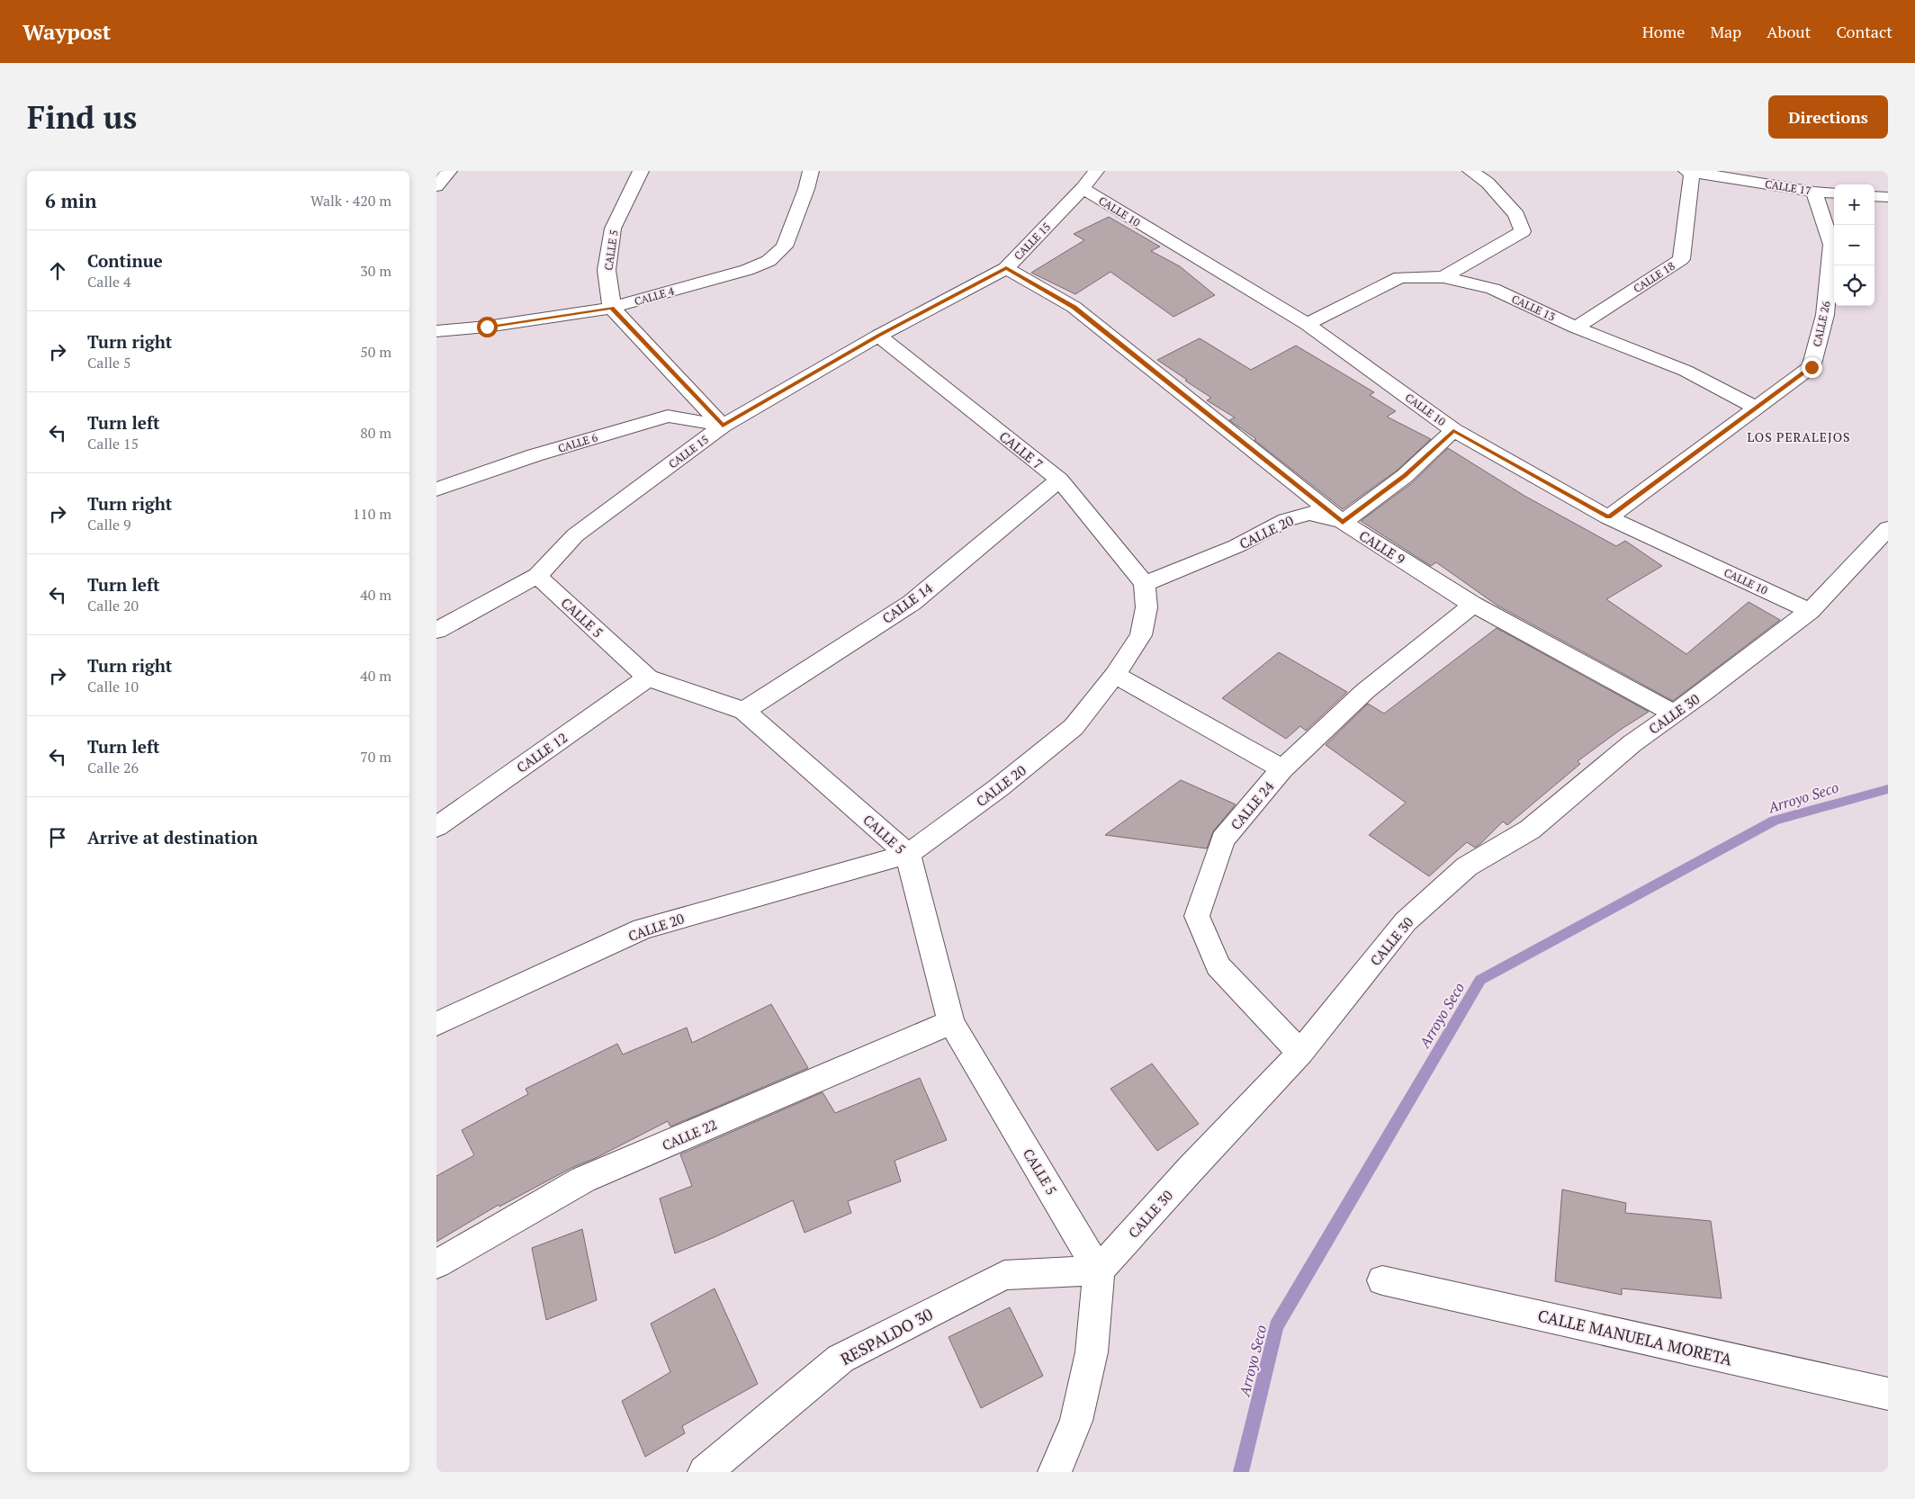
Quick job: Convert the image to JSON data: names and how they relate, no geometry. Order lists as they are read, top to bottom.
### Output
{
  "streets": {
    "street": [
      "CALLE 17",
      "CALLE 10",
      "CALLE 15",
      "CALLE 5",
      "CALLE 18",
      "CALLE 4",
      "CALLE 13",
      "CALLE 26",
      "CALLE 6",
      "CALLE 7",
      "CALLE 20",
      "CALLE 9",
      "CALLE 14",
      "CALLE 30",
      "CALLE 12",
      "CALLE 24",
      "CALLE 22",
      "RESPALDO 30",
      "CALLE MANUELA MORETA"
    ]
  },
  "crossings": [
    ["CALLE 17", "CALLE 18"],
    ["CALLE 17", "CALLE 26"],
    ["CALLE 10", "CALLE 15"],
    ["CALLE 10", "CALLE 13"],
    ["CALLE 10", "CALLE 26"],
    ["CALLE 10", "CALLE 30"],
    ["CALLE 15", "CALLE 5"],
    ["CALLE 15", "CALLE 6"],
    ["CALLE 15", "CALLE 7"],
    ["CALLE 15", "CALLE 9"],
    ["CALLE 5", "CALLE 4"],
    ["CALLE 5", "CALLE 20"],
    ["CALLE 5", "CALLE 14"],
    ["CALLE 5", "CALLE 30"],
    ["CALLE 5", "CALLE 12"],
    ["CALLE 5", "CALLE 22"],
    ["CALLE 5", "RESPALDO 30"],
    ["CALLE 18", "CALLE 13"],
    ["CALLE 13", "CALLE 26"],
    ["CALLE 7", "CALLE 20"],
    ["CALLE 7", "CALLE 14"],
    ["CALLE 20", "CALLE 9"],
    ["CALLE 9", "CALLE 30"],
    ["CALLE 9", "CALLE 24"],
    ["CALLE 30", "CALLE 24"],
    ["CALLE 30", "RESPALDO 30"]
  ],
  "districts": ["LOS PERALEJOS"],
  "water": ["Arroyo Seco"],
  "page": {
    "header": "Waypost",
    "nav": [
      "Home",
      "Map",
      "About",
      "Contact"
    ],
    "buttons": "Directions",
    "title": "Find us",
    "heading": ["6 min", "Walk · 420 m"],
    "map_buttons": ["+", "−"],
    "list": [
      ["Continue", "Calle 4", "30 m"],
      ["Turn right", "Calle 5", "50 m"],
      ["Turn left", "Calle 15", "80 m"],
      ["Turn right", "Calle 9", "110 m"],
      ["Turn left", "Calle 20", "40 m"],
      ["Turn right", "Calle 10", "40 m"],
      ["Turn left", "Calle 26", "70 m"],
      "Arrive at destination"
    ]
  }
}
